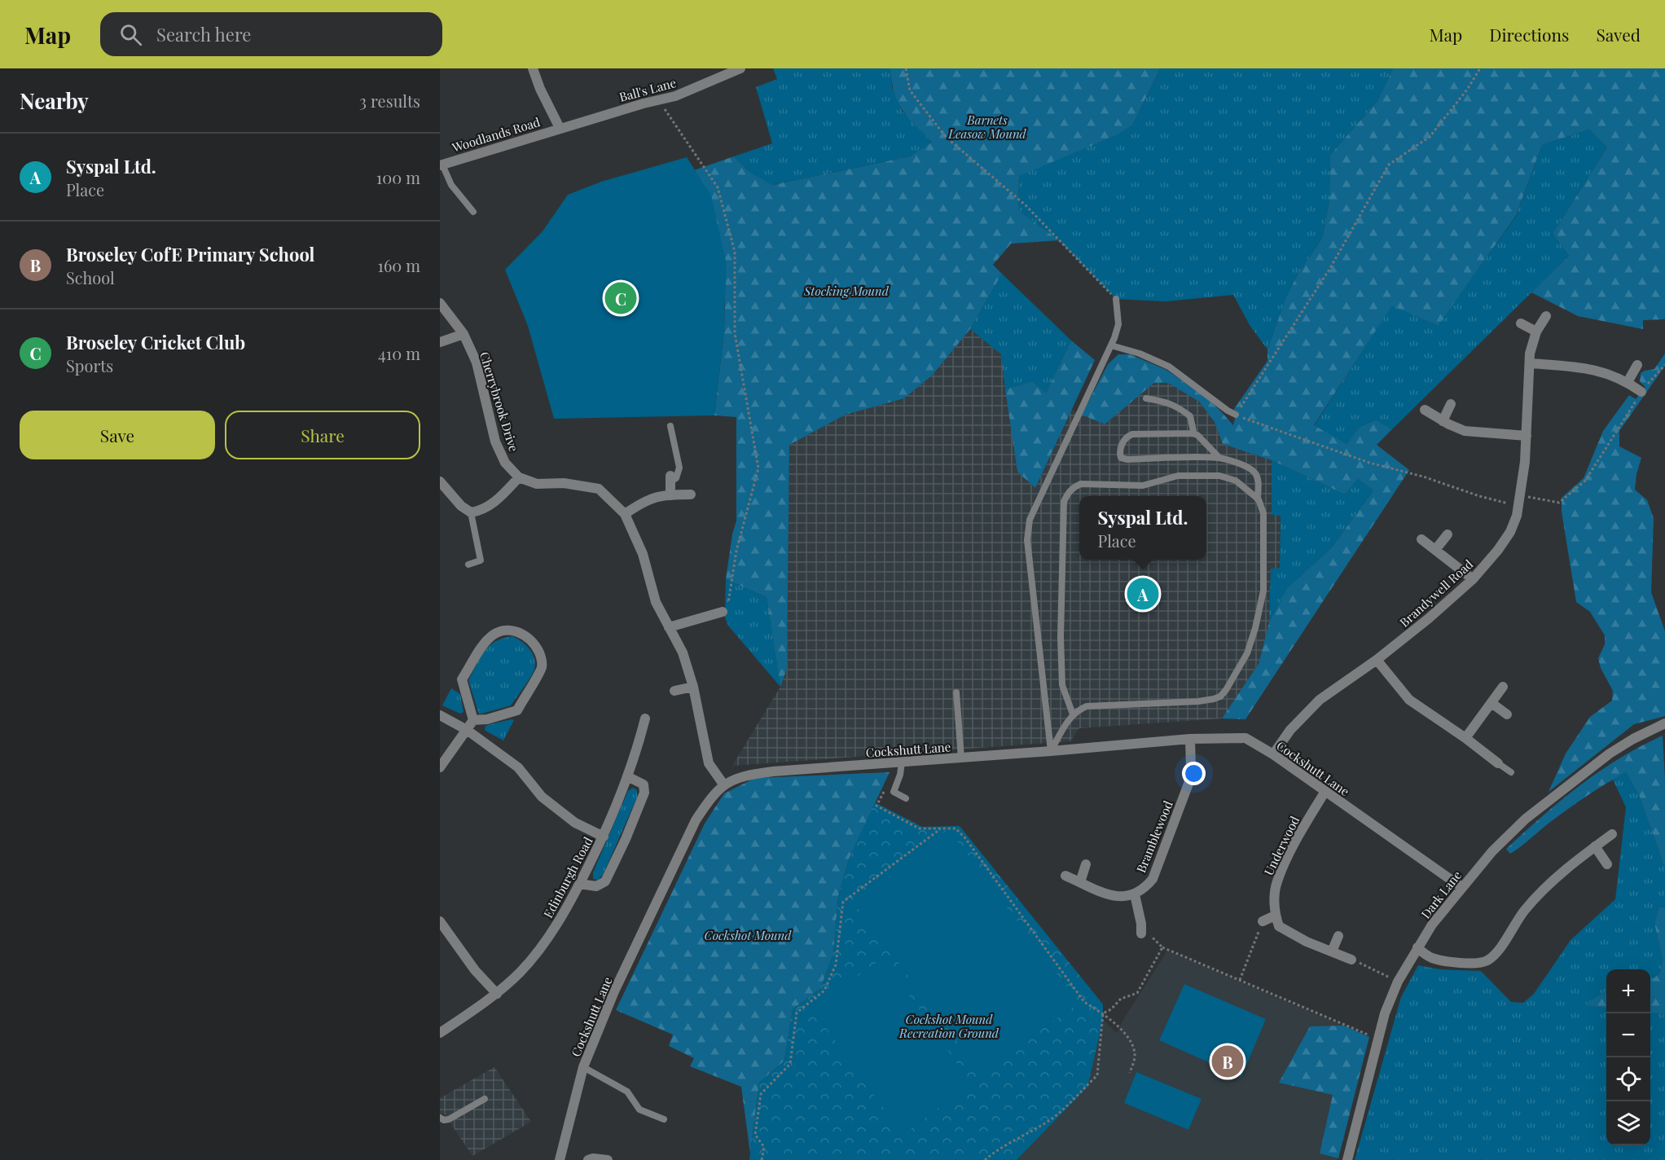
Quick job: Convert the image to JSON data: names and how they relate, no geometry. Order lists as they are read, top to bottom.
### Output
{
  "streets": {
    "street": [
      "Ball's Lane",
      "Woodlands Road",
      "Cherrybrook Drive",
      "Brandywell Road",
      "Cockshutt Lane",
      "Bramblewood",
      "Underwood",
      "Edinburgh Road",
      "Dark Lane"
    ]
  },
  "crossings": [
    ["Ball's Lane", "Woodlands Road"],
    ["Brandywell Road", "Cockshutt Lane"],
    ["Cockshutt Lane", "Bramblewood"],
    ["Cockshutt Lane", "Underwood"],
    ["Cockshutt Lane", "Dark Lane"]
  ],
  "parks": [
    "Barnets Leasow Mound",
    "Stocking Mound",
    "Cockshot Mound",
    "Cockshot Mound Recreation Ground"
  ],
  "page": {
    "header": "Map",
    "search": "Search here",
    "nav": ["Map", "Directions", "Saved"],
    "heading": ["Nearby", "3 results"],
    "list": [
      {
        "mark": "A",
        "name": "Syspal Ltd.",
        "note": "Place",
        "value": "100 m"
      },
      {
        "mark": "B",
        "name": "Broseley CofE Primary School",
        "note": "School",
        "value": "160 m"
      },
      {
        "mark": "C",
        "name": "Broseley Cricket Club",
        "note": "Sports",
        "value": "410 m"
      }
    ],
    "pins": ["C", "A", "B"],
    "buttons": ["Save", "Share"],
    "popup": ["Syspal Ltd.", "Place"],
    "map_buttons": ["+", "−"]
  }
}
